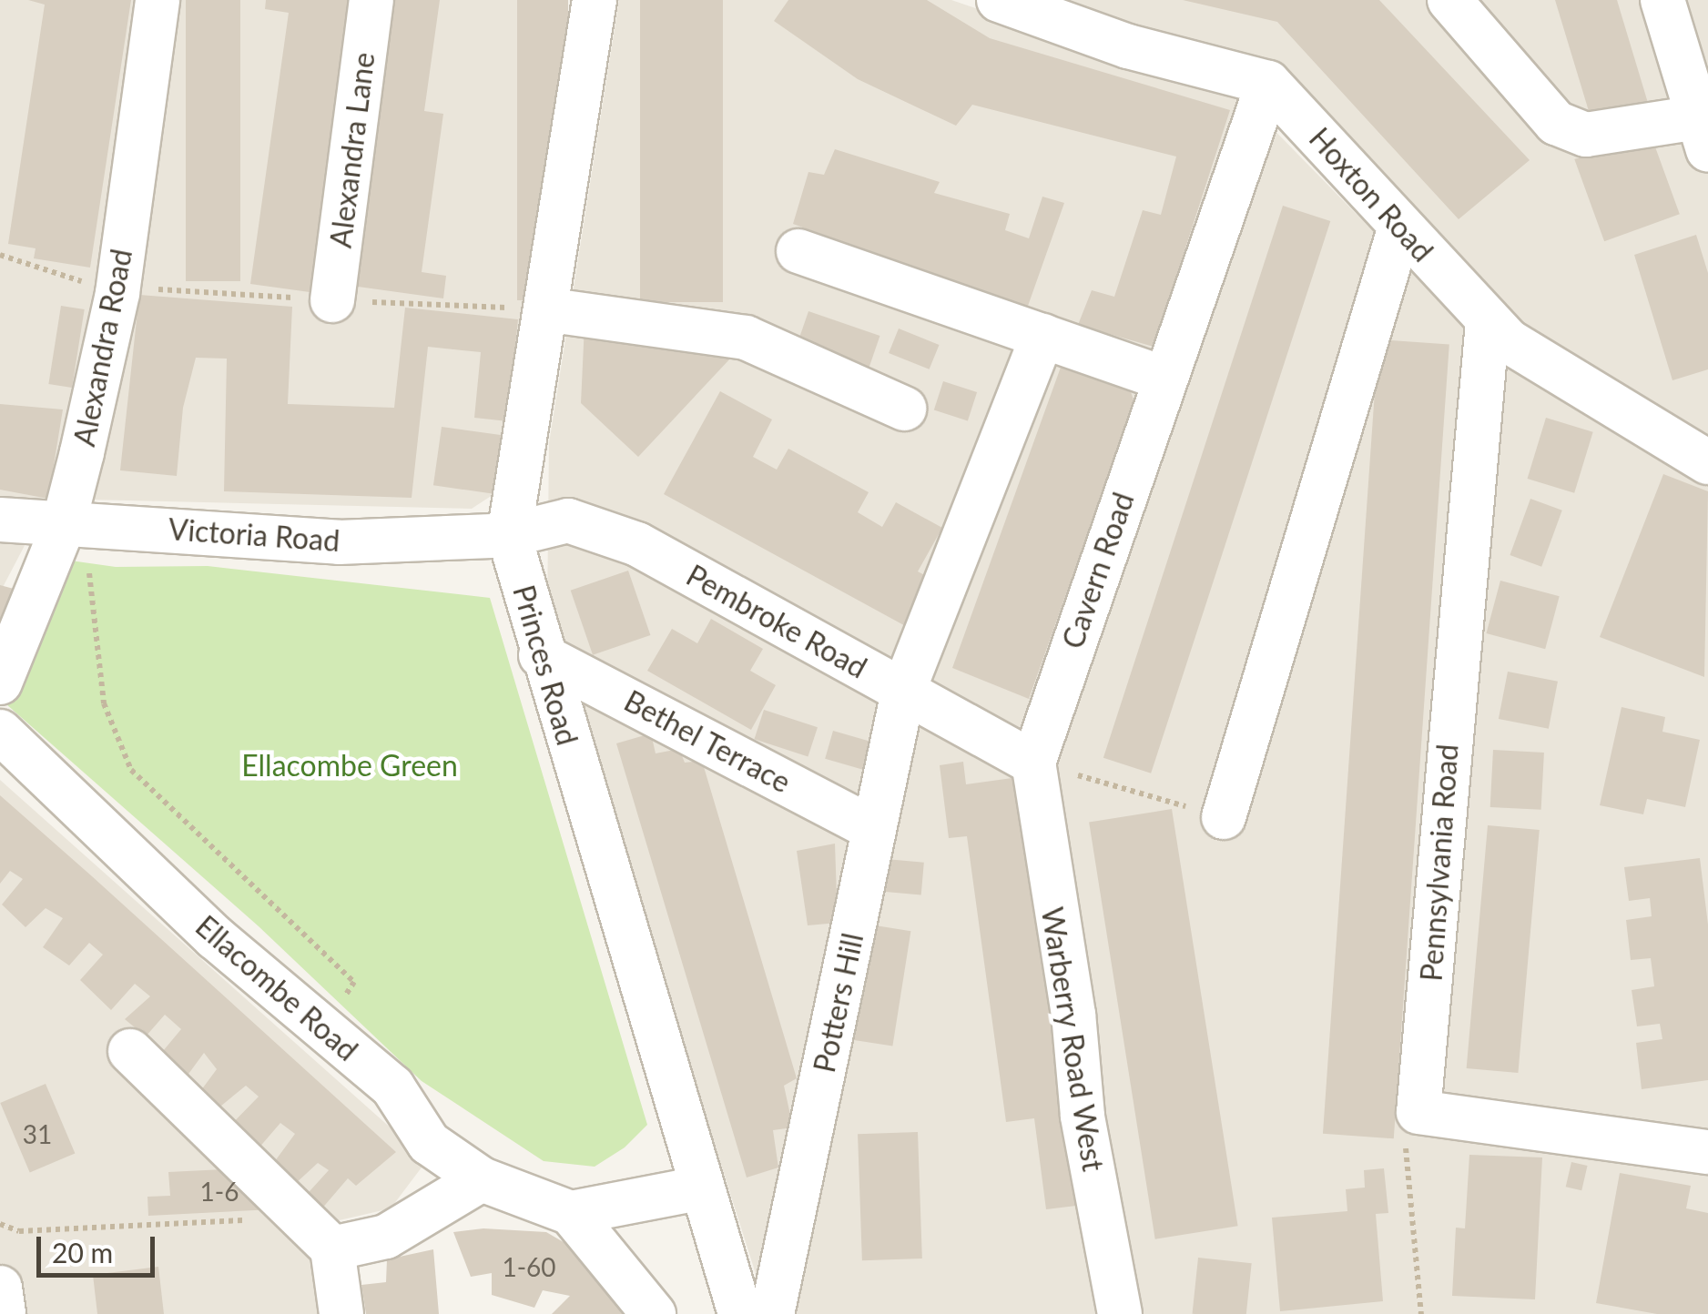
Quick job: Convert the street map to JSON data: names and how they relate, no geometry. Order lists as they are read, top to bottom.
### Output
{
  "streets": {
    "street": [
      "Alexandra Lane",
      "Hoxton Road",
      "Alexandra Road",
      "Victoria Road",
      "Cavern Road",
      "Pembroke Road",
      "Princes Road",
      "Bethel Terrace",
      "Pennsylvania Road",
      "Ellacombe Road",
      "Potters Hill",
      "Warberry Road West"
    ]
  },
  "crossings": [
    ["Hoxton Road", "Cavern Road"],
    ["Hoxton Road", "Pennsylvania Road"],
    ["Alexandra Road", "Victoria Road"],
    ["Victoria Road", "Pembroke Road"],
    ["Victoria Road", "Princes Road"],
    ["Cavern Road", "Pembroke Road"],
    ["Cavern Road", "Warberry Road West"],
    ["Pembroke Road", "Princes Road"],
    ["Pembroke Road", "Potters Hill"],
    ["Pembroke Road", "Warberry Road West"],
    ["Princes Road", "Bethel Terrace"],
    ["Bethel Terrace", "Potters Hill"]
  ],
  "parks": ["Ellacombe Green"],
  "house_numbers": ["31", "1-6", "1-60"],
  "scale_bar": "20 m"
}
